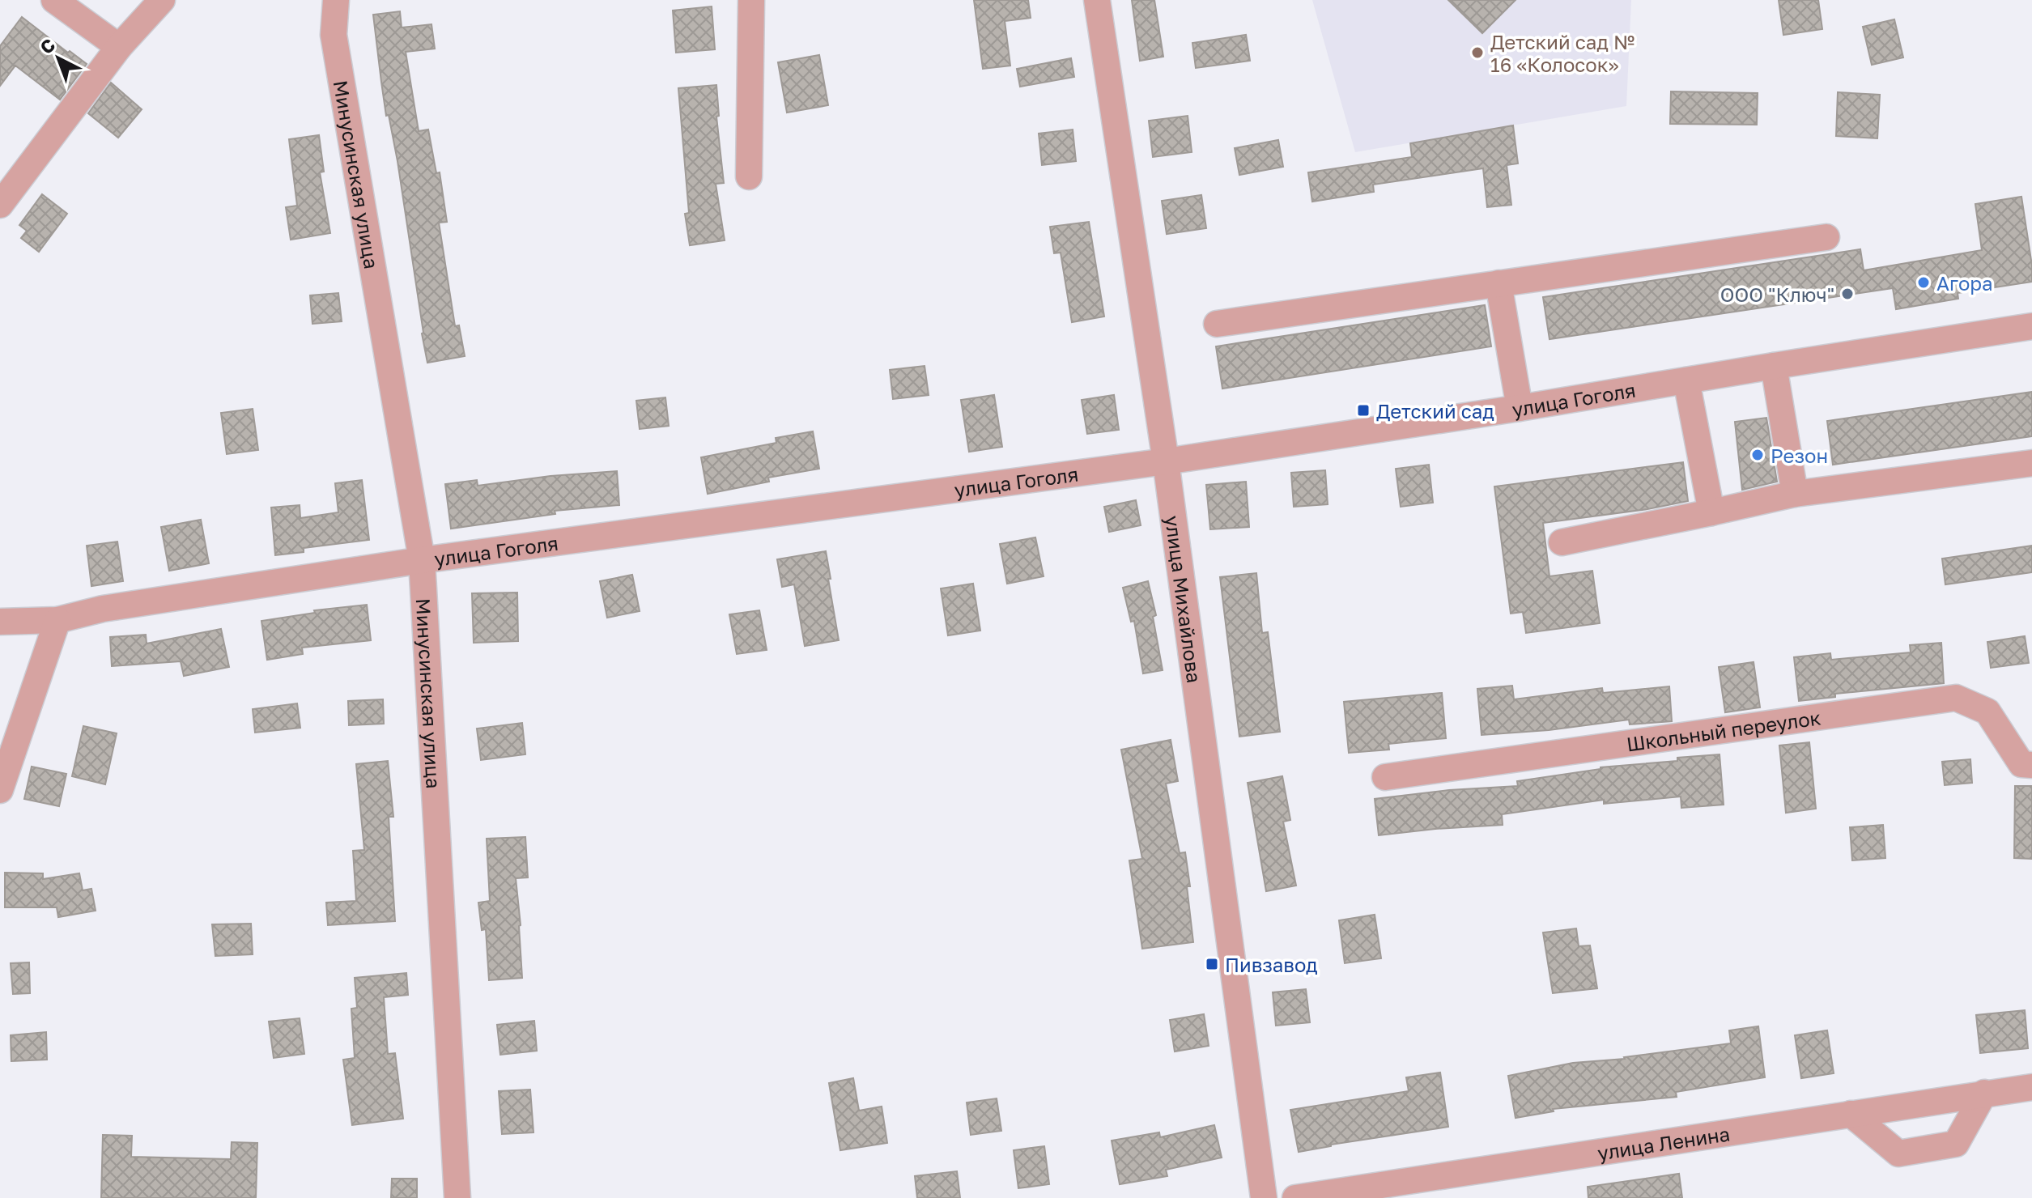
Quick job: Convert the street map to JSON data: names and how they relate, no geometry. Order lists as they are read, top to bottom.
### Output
{
  "streets": {
    "street": [
      "Минусинская улица",
      "улица Гоголя",
      "улица Михайлова",
      "Школьный переулок",
      "улица Ленина"
    ]
  },
  "crossings": [
    ["Минусинская улица", "улица Гоголя"],
    ["улица Гоголя", "улица Михайлова"]
  ],
  "places": {
    "other": [
      "Детский сад № 16 «Колосок»",
      "Агора",
      "ООО \"Ключ\"",
      "Резон"
    ],
    "transit": ["Детский сад", "Пивзавод"]
  },
  "north": "top left"
}
